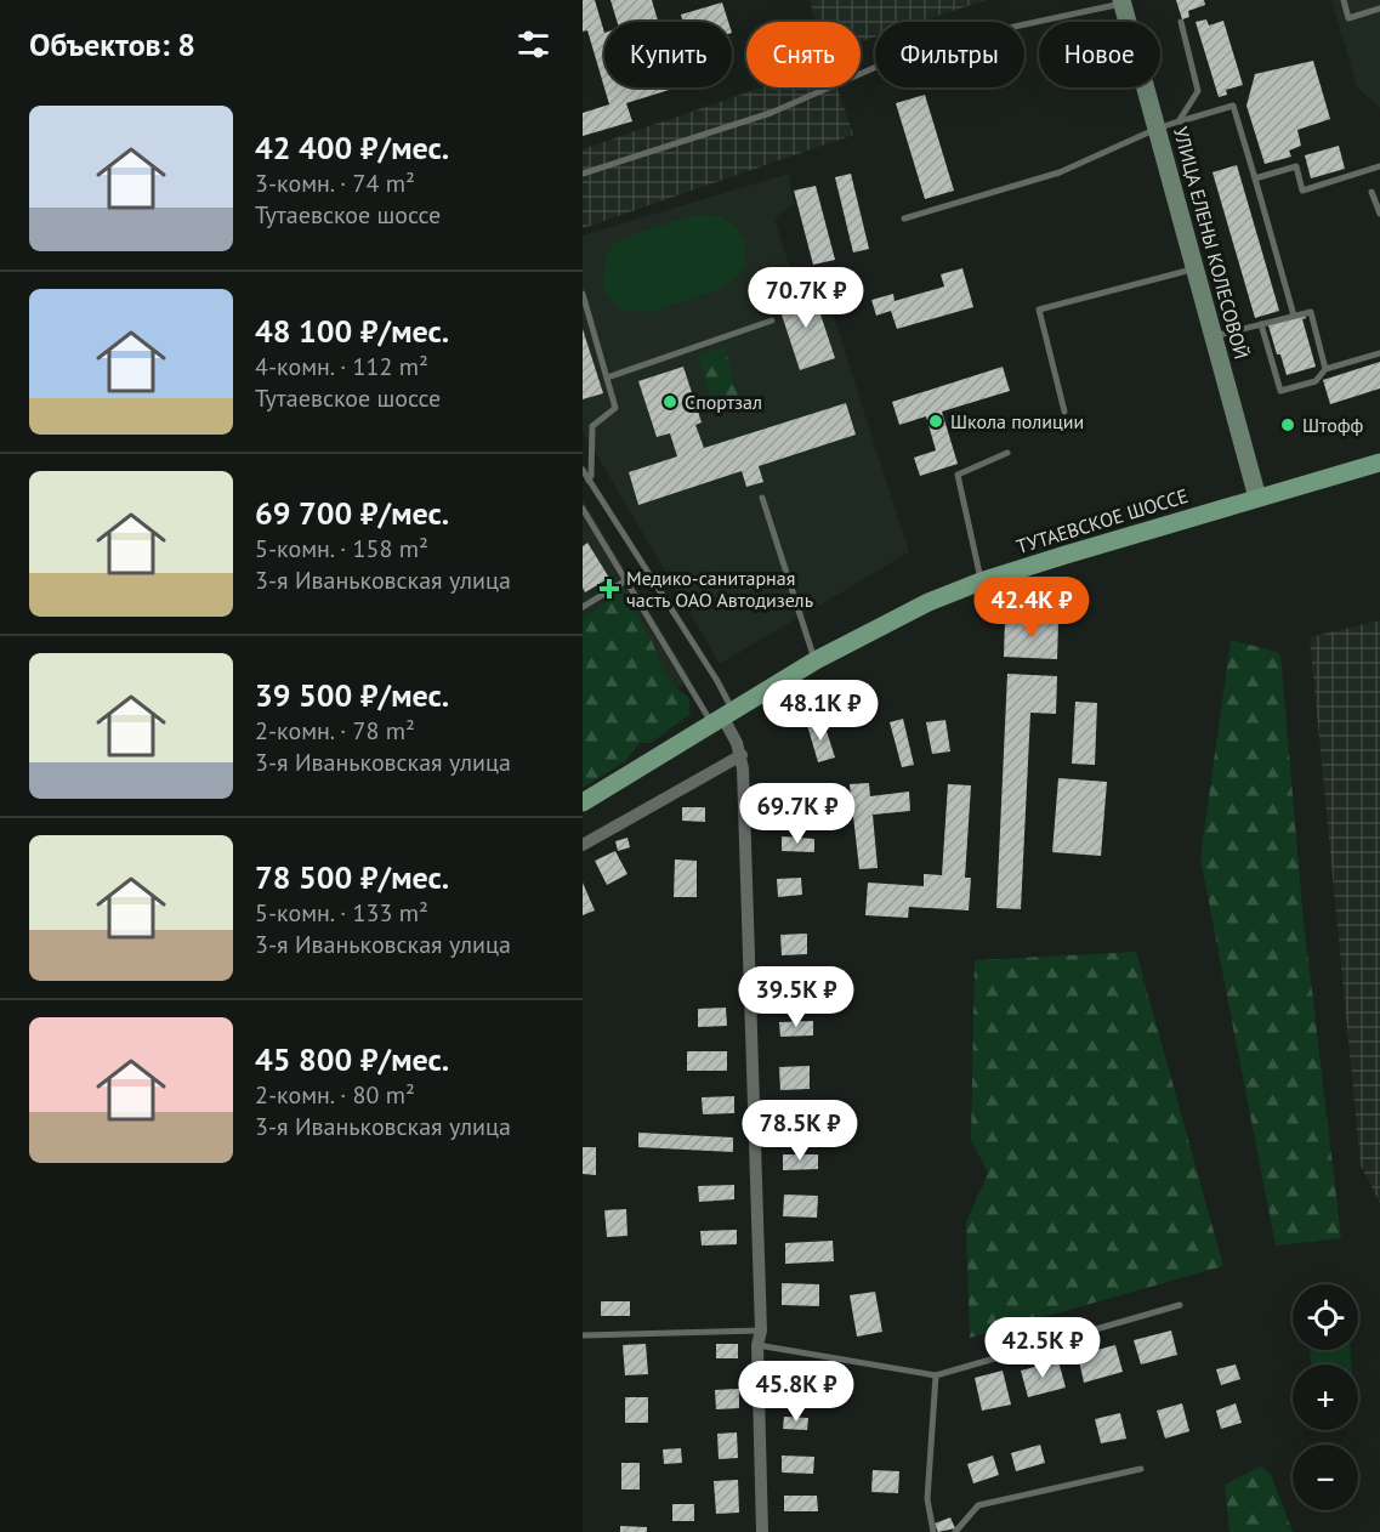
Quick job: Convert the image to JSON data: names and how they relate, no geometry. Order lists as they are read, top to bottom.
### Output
{
  "streets": {
    "main road": ["ТУТАЕВСКОЕ ШОССЕ"],
    "street": ["УЛИЦА ЕЛЕНЫ КОЛЕСОВОЙ"]
  },
  "crossings": [
    ["УЛИЦА ЕЛЕНЫ КОЛЕСОВОЙ", "ТУТАЕВСКОЕ ШОССЕ"]
  ],
  "places": {
    "other": ["Спортзал", "Школа полиции", "Штофф"],
    "health": ["Медико-санитарная часть ОАО Автодизель"]
  },
  "page": {
    "heading": "Объектов: 8",
    "chip": [
      "Купить",
      "Снять",
      "Фильтры",
      "Новое"
    ],
    "list": [
      {
        "name": "42 400 ₽/мес.",
        "note": "3-комн. · 74 m² · Тутаевское шоссе"
      },
      {
        "name": "48 100 ₽/мес.",
        "note": "4-комн. · 112 m² · Тутаевское шоссе"
      },
      {
        "name": "69 700 ₽/мес.",
        "note": "5-комн. · 158 m² · 3-я Иваньковская улица"
      },
      {
        "name": "39 500 ₽/мес.",
        "note": "2-комн. · 78 m² · 3-я Иваньковская улица"
      },
      {
        "name": "78 500 ₽/мес.",
        "note": "5-комн. · 133 m² · 3-я Иваньковская улица"
      },
      {
        "name": "45 800 ₽/мес.",
        "note": "2-комн. · 80 m² · 3-я Иваньковская улица"
      }
    ],
    "price": [
      "70.7K ₽",
      "42.4K ₽",
      "48.1K ₽",
      "69.7K ₽",
      "39.5K ₽",
      "78.5K ₽",
      "42.5K ₽",
      "45.8K ₽"
    ],
    "map_buttons": ["+", "−"]
  }
}
